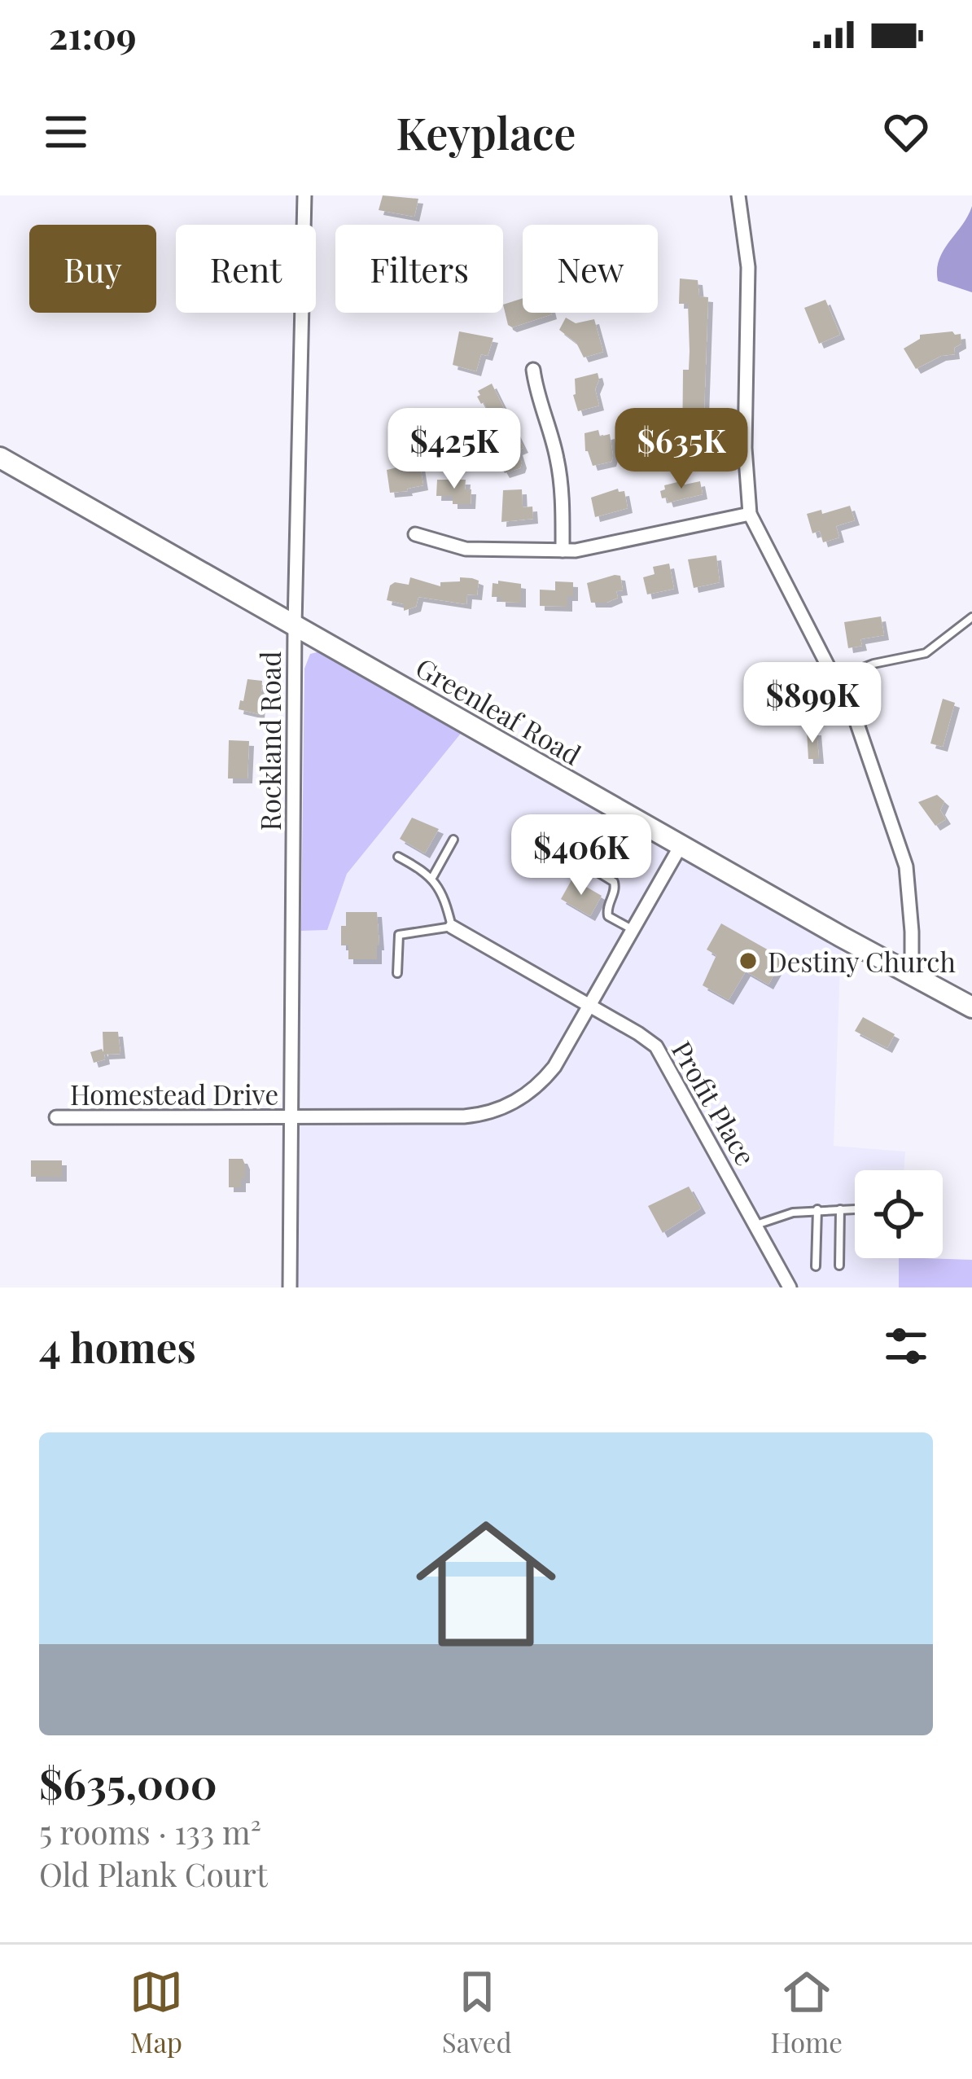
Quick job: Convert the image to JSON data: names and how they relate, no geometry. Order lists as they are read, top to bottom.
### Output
{
  "streets": {
    "main road": ["Greenleaf Road"],
    "street": ["Rockland Road", "Homestead Drive", "Profit Place"]
  },
  "crossings": [
    ["Greenleaf Road", "Rockland Road"],
    ["Greenleaf Road", "Homestead Drive"],
    ["Rockland Road", "Homestead Drive"],
    ["Homestead Drive", "Profit Place"]
  ],
  "places": ["Destiny Church"],
  "page": {
    "status": "21:09",
    "header": "Keyplace",
    "chip": [
      "Buy",
      "Rent",
      "Filters",
      "New"
    ],
    "price": [
      "$425K",
      "$635K",
      "$899K",
      "$406K"
    ],
    "heading": "4 homes",
    "list": [
      {
        "name": "$635,000",
        "note": "5 rooms · 133 m² · Old Plank Court"
      }
    ],
    "tabs": ["Map", "Saved", "Home"]
  }
}
